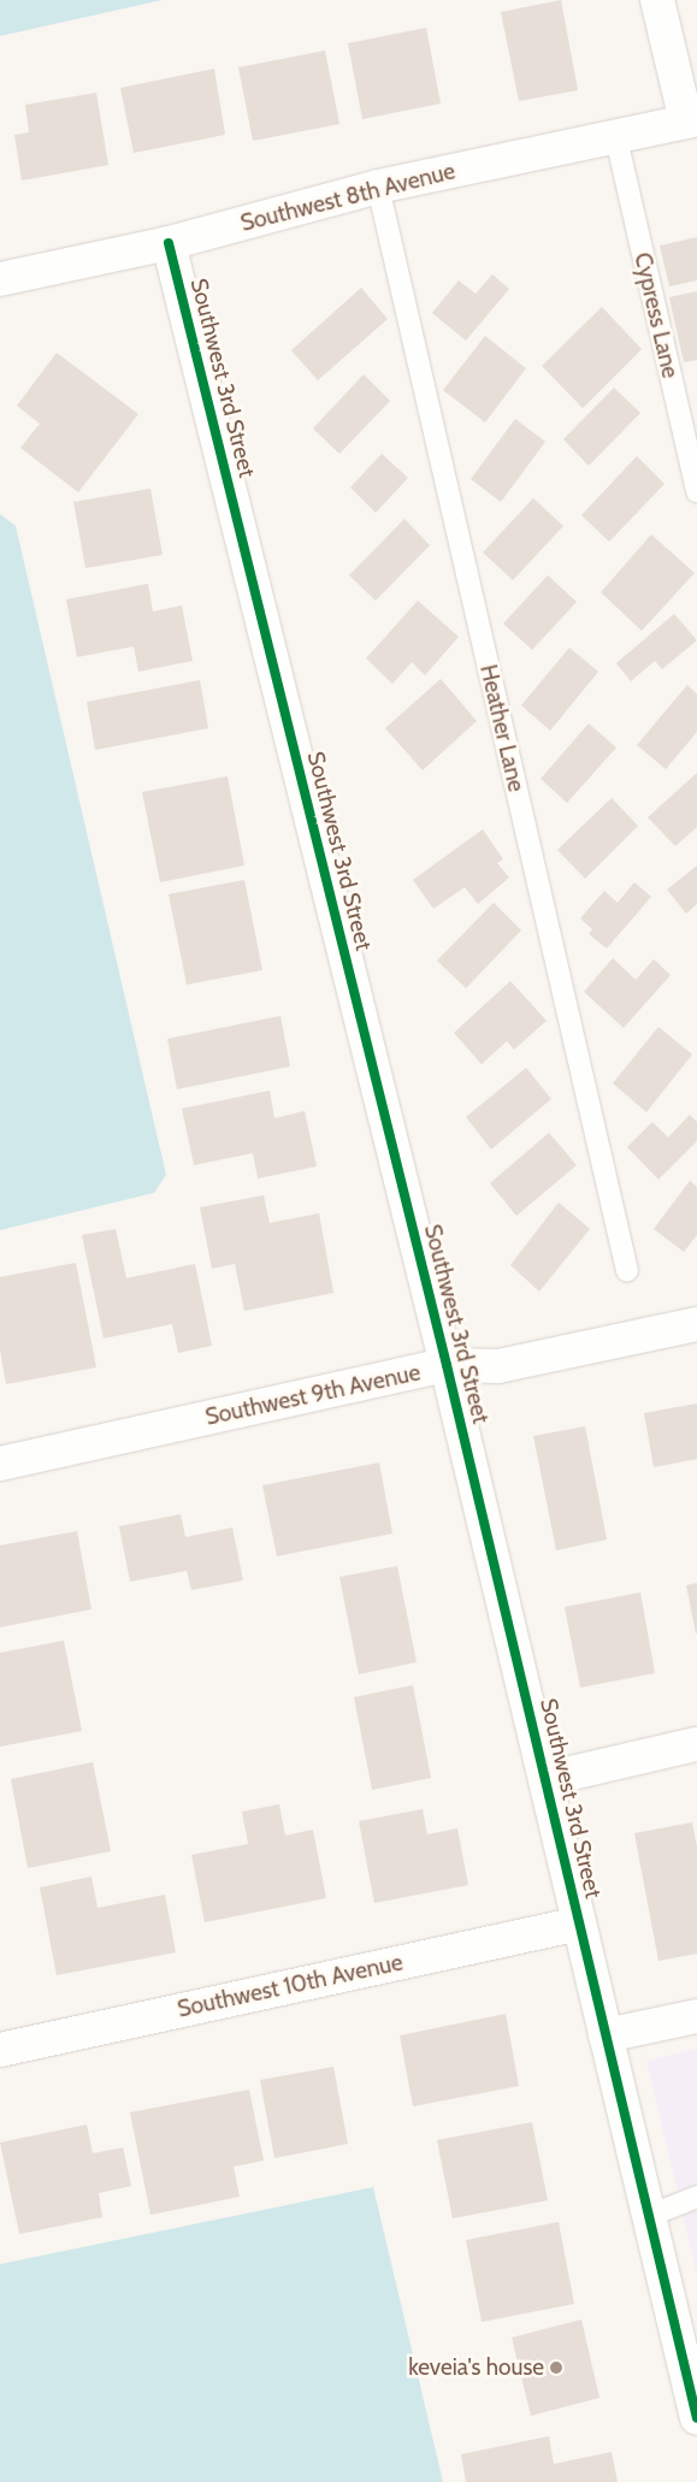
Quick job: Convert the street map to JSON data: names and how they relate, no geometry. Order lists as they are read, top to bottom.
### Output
{
  "streets": {
    "street": [
      "Southwest 8th Avenue",
      "Southwest 3rd Street",
      "Southwest 9th Avenue",
      "Southwest 10th Avenue"
    ],
    "lane": ["Cypress Lane", "Heather Lane"]
  },
  "crossings": [
    ["Southwest 8th Avenue", "Cypress Lane"],
    ["Southwest 8th Avenue", "Southwest 3rd Street"],
    ["Southwest 8th Avenue", "Heather Lane"],
    ["Southwest 3rd Street", "Southwest 9th Avenue"],
    ["Southwest 3rd Street", "Southwest 10th Avenue"]
  ],
  "places": ["keveia's house"]
}
